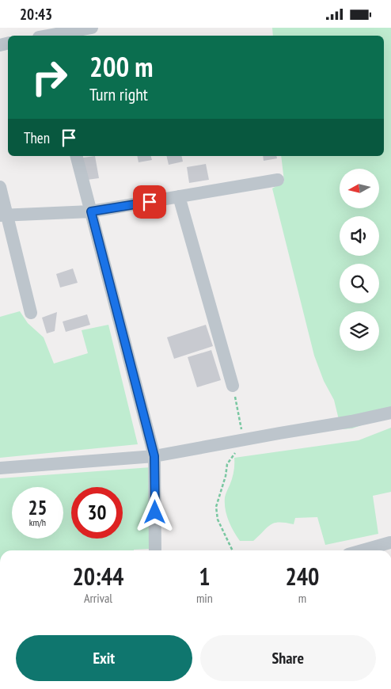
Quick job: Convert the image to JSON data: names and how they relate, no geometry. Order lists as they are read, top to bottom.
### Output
{
  "north": "left",
  "page": {
    "status": "20:43",
    "turn": ["200 m", "Turn right"],
    "then": "Then",
    "speed": "25 km/h",
    "limit": "30",
    "eta": [
      "20:44",
      "Arrival",
      "1",
      "min",
      "240",
      "m"
    ],
    "buttons": ["Exit", "Share"]
  }
}
